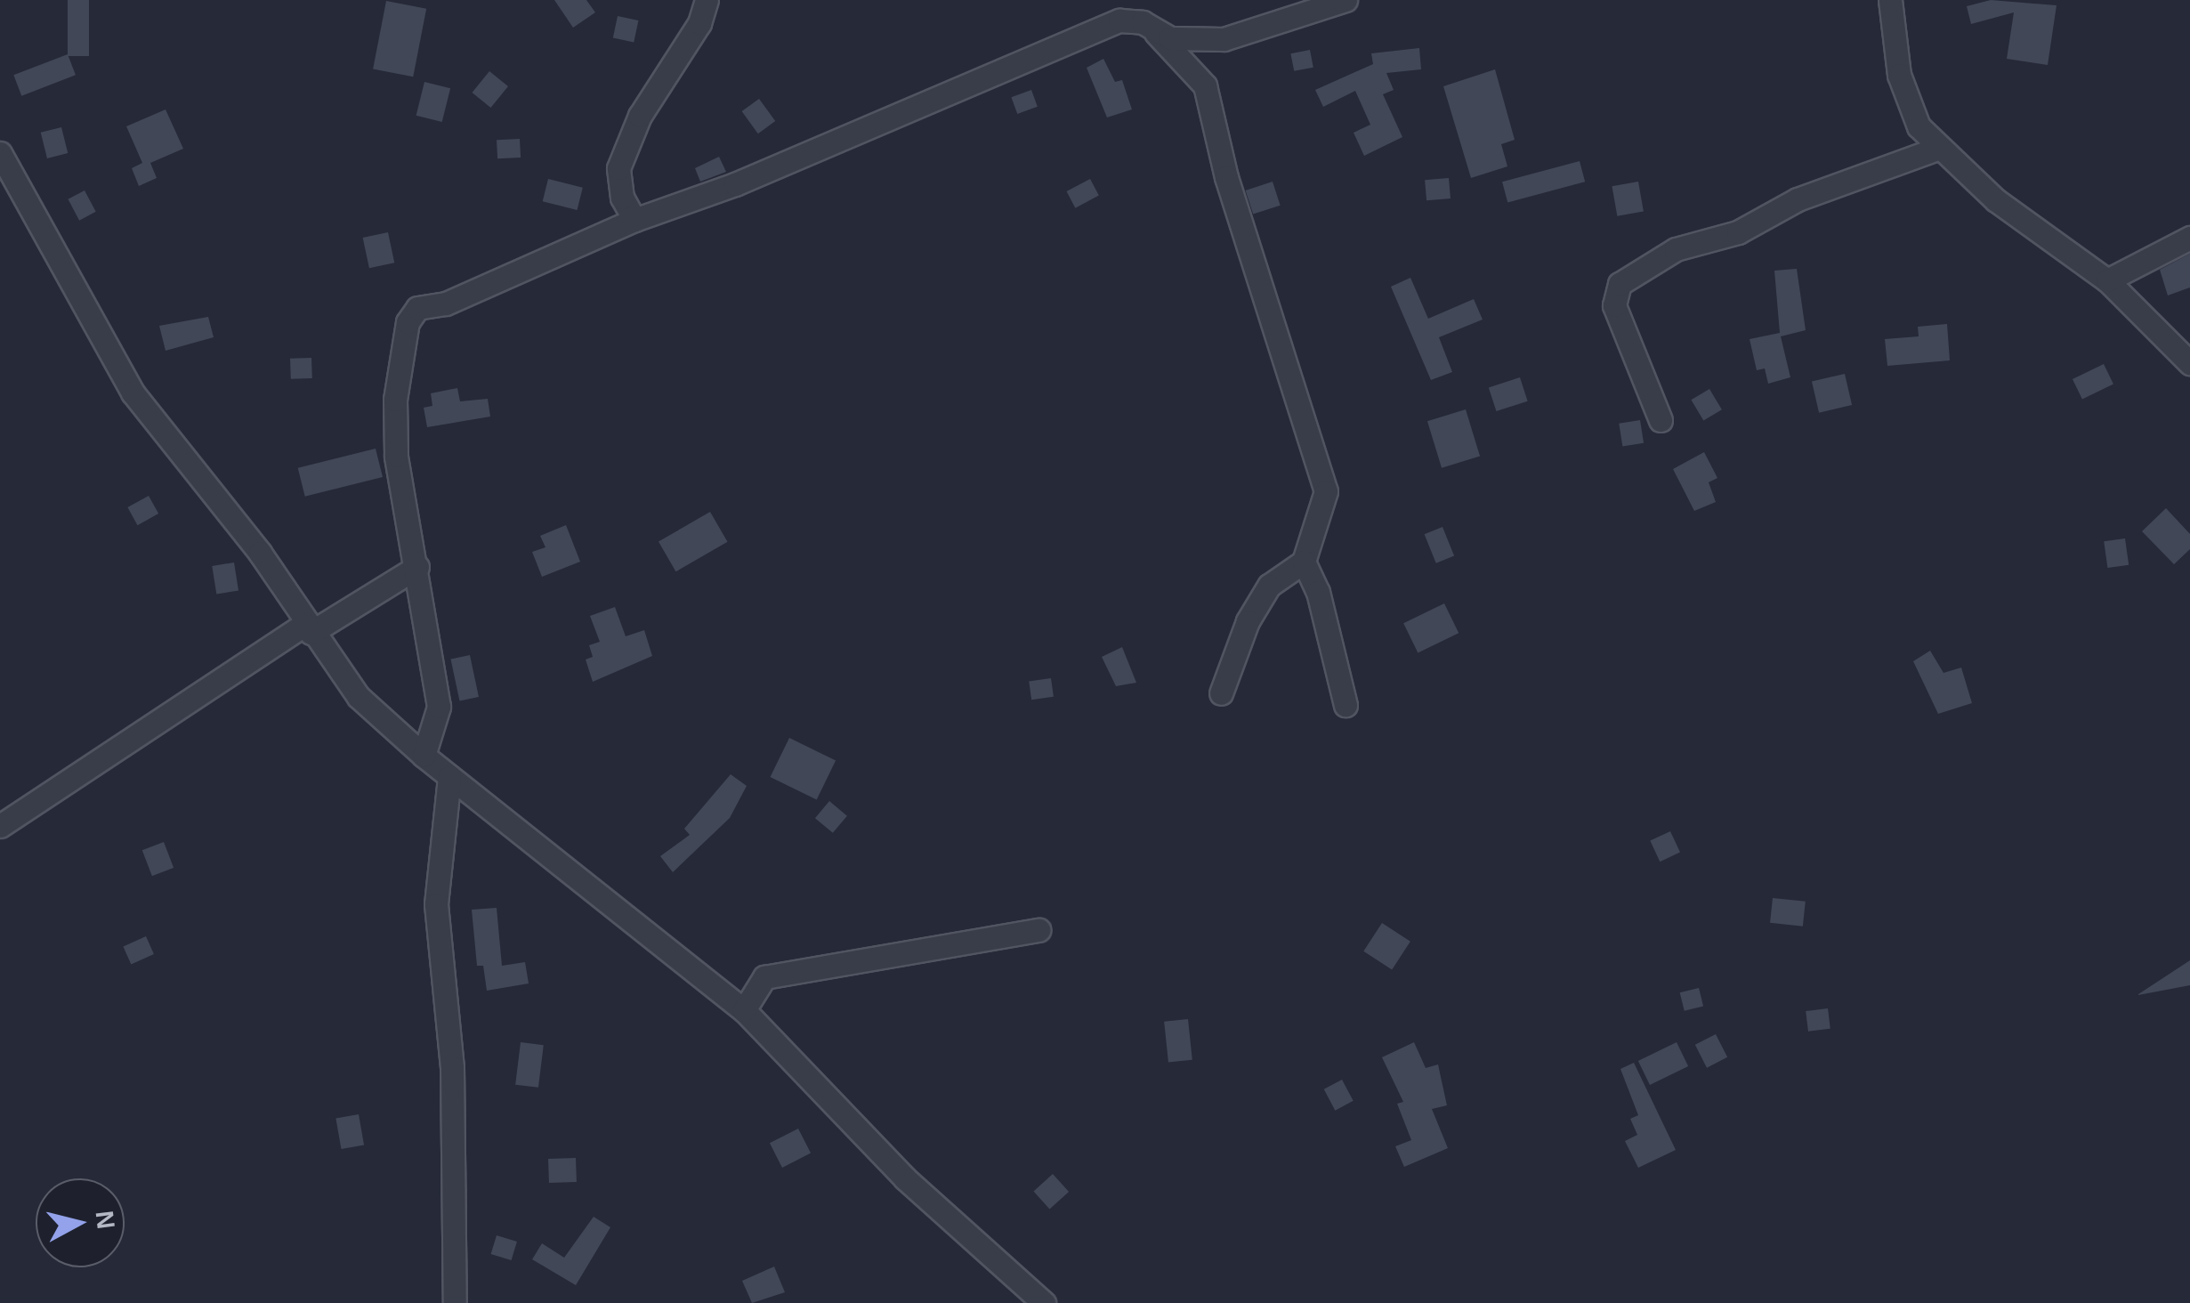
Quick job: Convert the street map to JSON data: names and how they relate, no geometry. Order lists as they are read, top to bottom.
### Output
{
  "north": "right"
}
